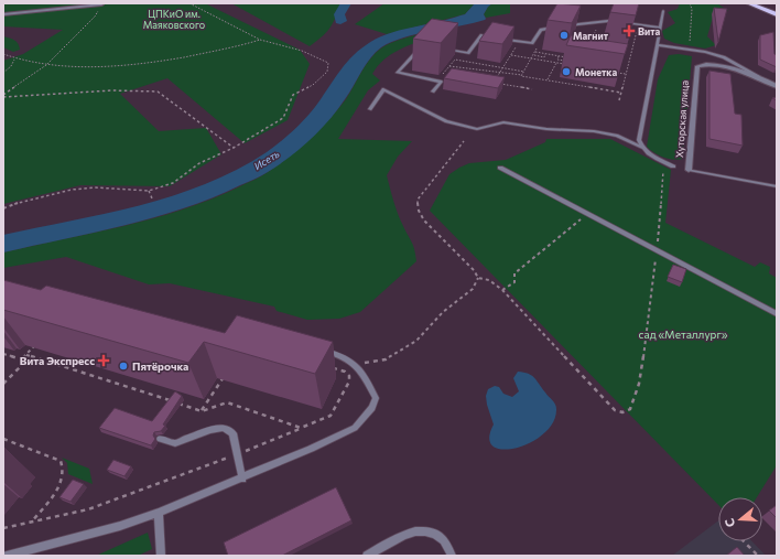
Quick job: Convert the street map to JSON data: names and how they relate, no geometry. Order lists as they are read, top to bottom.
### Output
{
  "streets": {
    "street": ["Хуторская улица"]
  },
  "water": ["Исеть"],
  "parks": ["ЦПКиО им. Маяковского", "сад «Металлург»"],
  "places": {
    "health": ["Вита", "Вита Экспресс"],
    "other": ["Магнит", "Монетка", "Пятёрочка"]
  },
  "north": "left"
}
